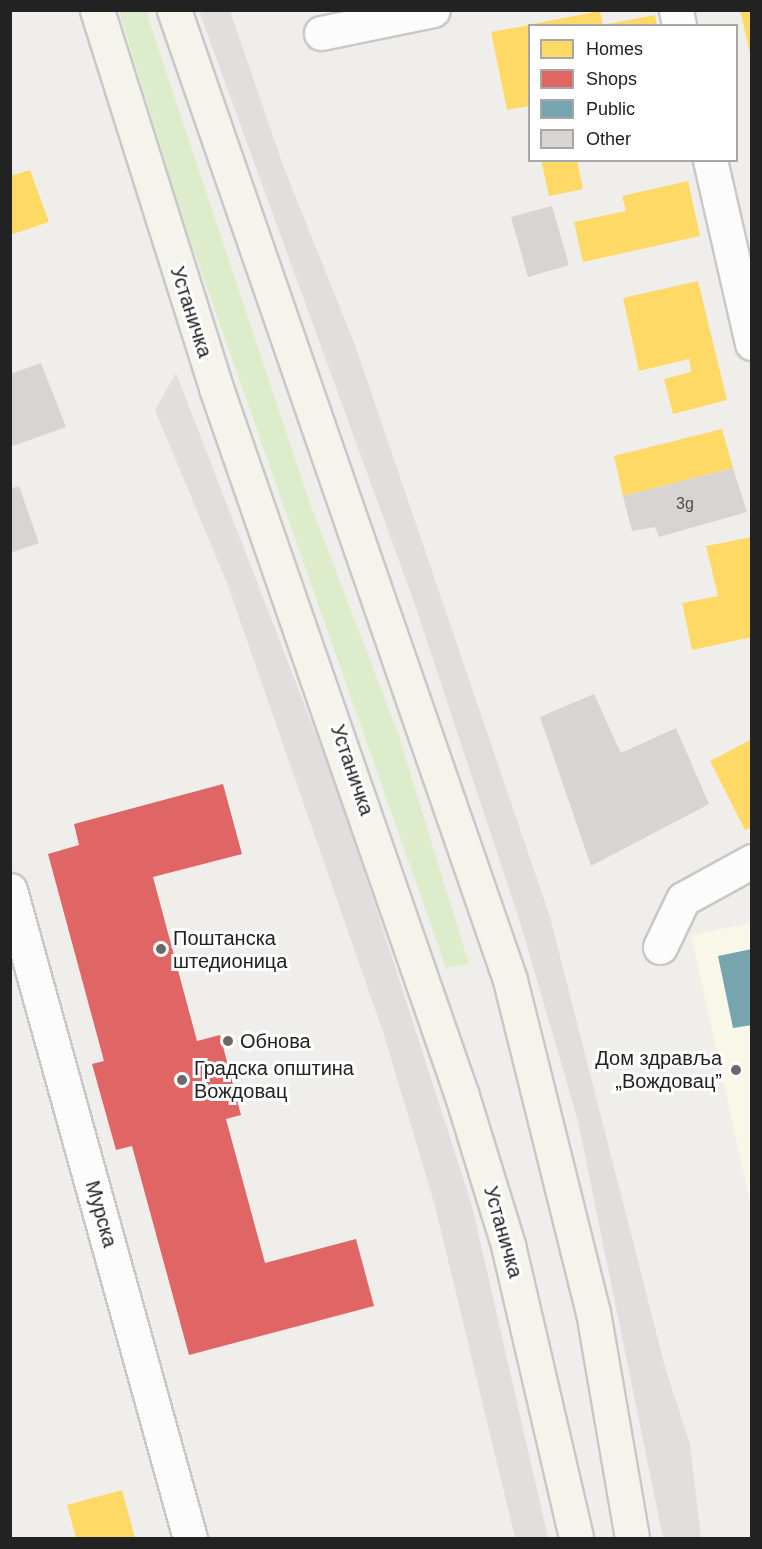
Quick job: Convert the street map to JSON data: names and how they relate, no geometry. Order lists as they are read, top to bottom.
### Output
{
  "streets": {
    "main road": ["Устаничка"],
    "street": ["Мурска"]
  },
  "places": [
    "Поштанска штедионица",
    "Обнова",
    "Дом здравља „Вождовац”",
    "Градска општина Вождовац"
  ],
  "house_numbers": ["3g"],
  "legend": [
    "Homes",
    "Shops",
    "Public",
    "Other"
  ]
}
